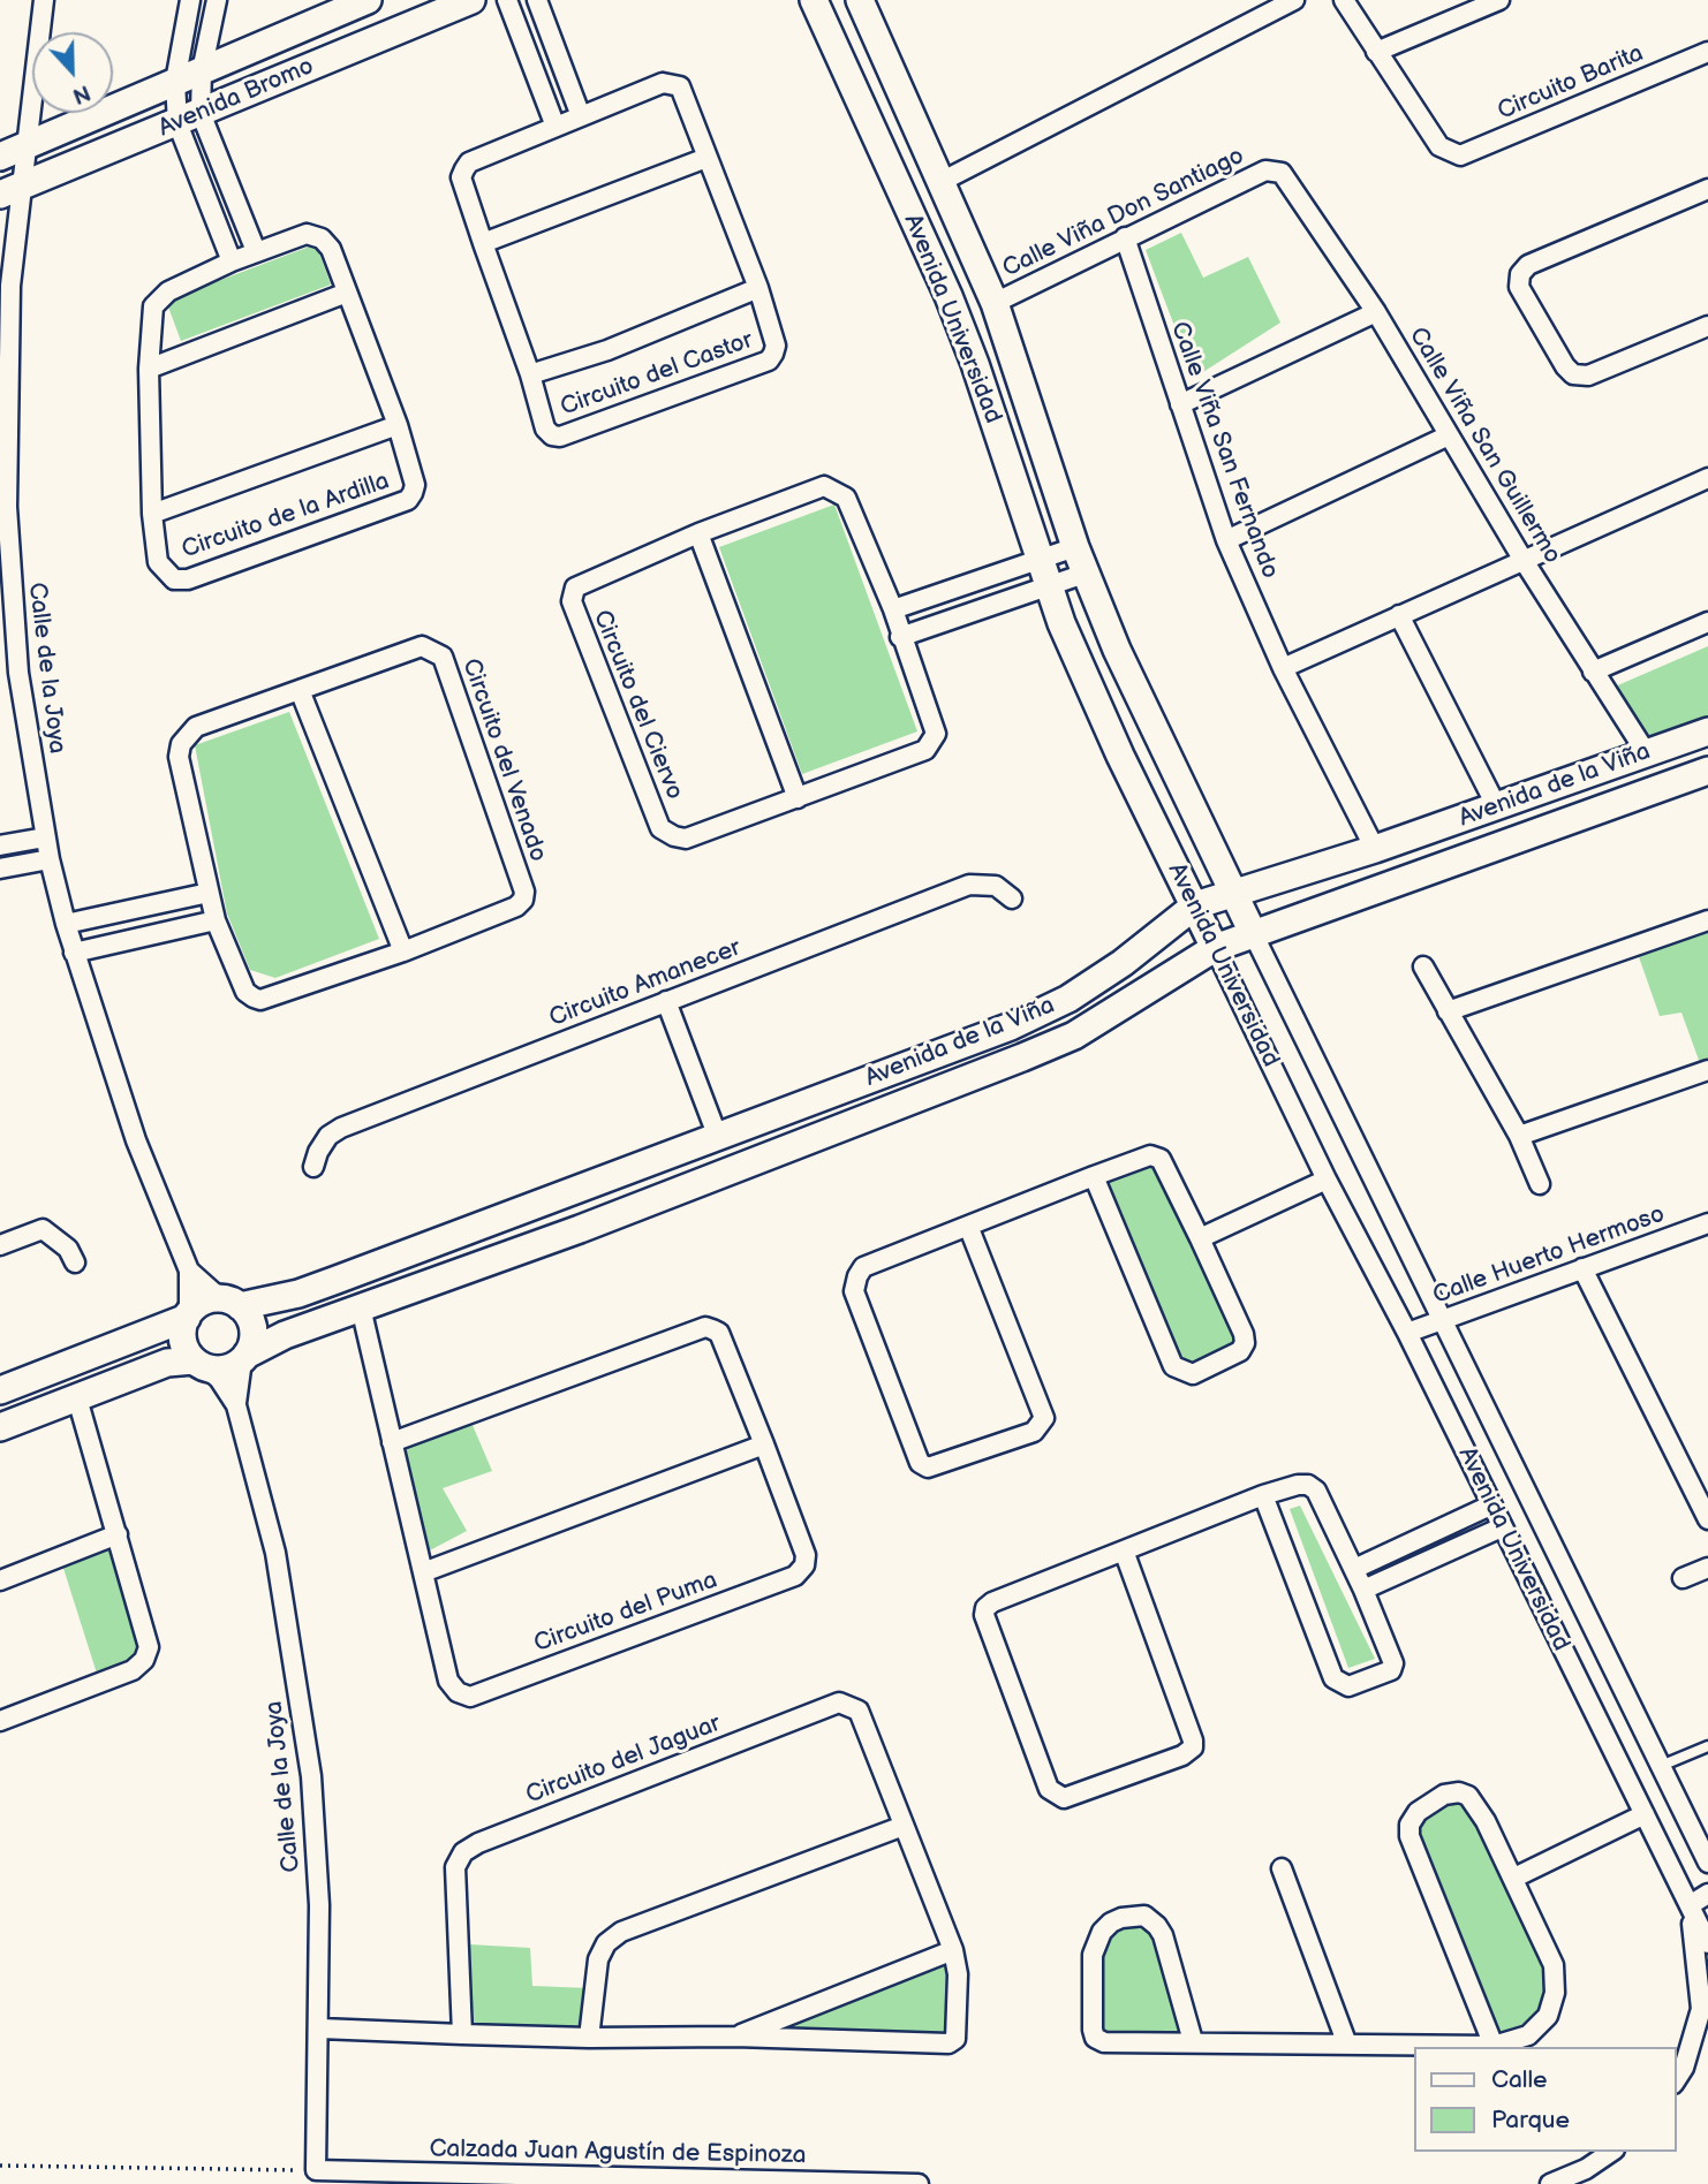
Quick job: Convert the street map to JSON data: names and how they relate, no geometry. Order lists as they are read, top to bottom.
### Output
{
  "streets": {
    "street": [
      "Circuito Barita",
      "Avenida Bromo",
      "Calle Viña Don Santiago",
      "Avenida Universidad",
      "Circuito del Castor",
      "Calle Viña San Guillermo",
      "Calle Viña San Fernando",
      "Circuito de la Ardilla",
      "Calle de la Joya",
      "Circuito del Ciervo",
      "Circuito del Venado",
      "Avenida de la Viña",
      "Circuito Amanecer",
      "Calle Huerto Hermoso",
      "Circuito del Puma",
      "Circuito del Jaguar",
      "Calzada Juan Agustín de Espinoza"
    ]
  },
  "crossings": [
    ["Avenida Bromo", "Calle de la Joya"],
    ["Calle Viña Don Santiago", "Avenida Universidad"],
    ["Calle Viña Don Santiago", "Calle Viña San Guillermo"],
    ["Calle Viña Don Santiago", "Calle Viña San Fernando"],
    ["Avenida Universidad", "Avenida de la Viña"],
    ["Avenida Universidad", "Calle Huerto Hermoso"],
    ["Calle Viña San Guillermo", "Avenida de la Viña"],
    ["Calle Viña San Fernando", "Avenida de la Viña"],
    ["Calle de la Joya", "Avenida de la Viña"],
    ["Calle de la Joya", "Circuito del Jaguar"],
    ["Calle de la Joya", "Calzada Juan Agustín de Espinoza"],
    ["Avenida de la Viña", "Circuito del Puma"]
  ],
  "legend": ["Calle", "Parque"],
  "north": "bottom"
}
